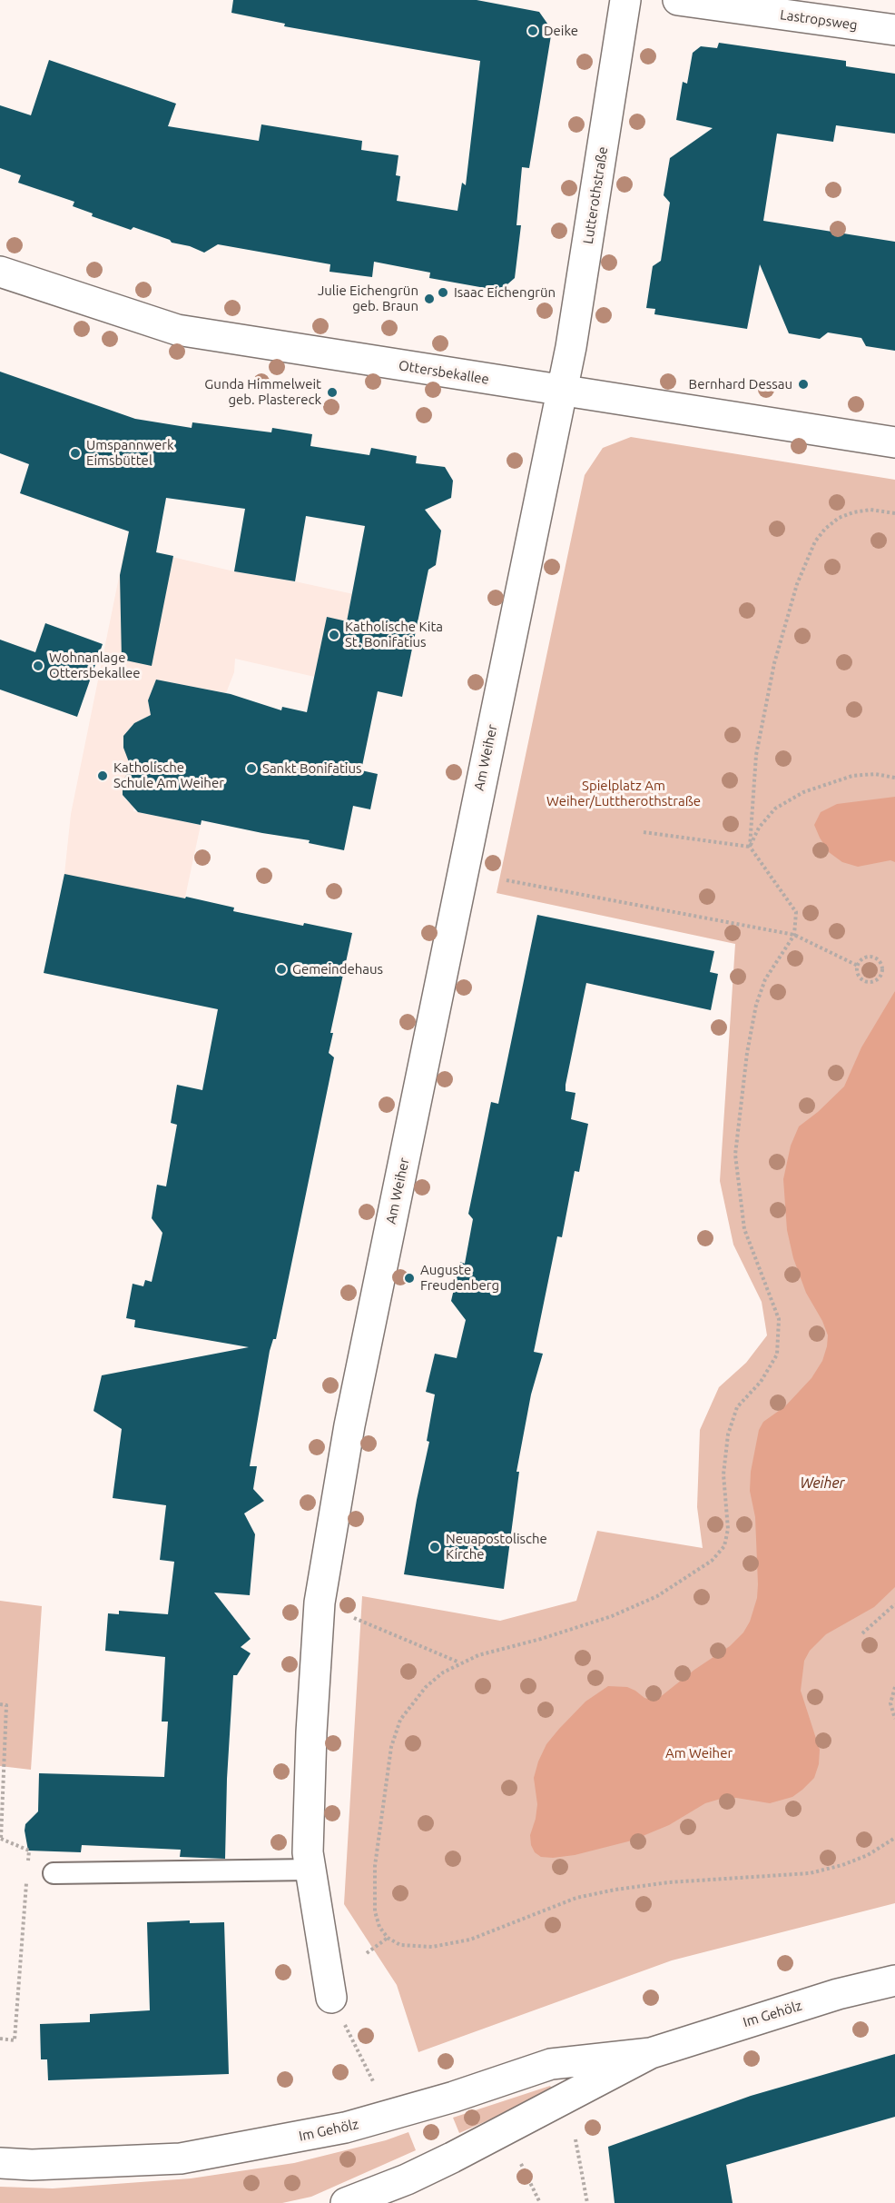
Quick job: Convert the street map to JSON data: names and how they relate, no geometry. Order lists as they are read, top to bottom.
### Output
{
  "streets": {
    "street": [
      "Lastropsweg",
      "Lutterothstraße",
      "Ottersbekallee",
      "Am Weiher",
      "Im Gehölz"
    ]
  },
  "crossings": [
    ["Lutterothstraße", "Ottersbekallee"],
    ["Lutterothstraße", "Am Weiher"],
    ["Ottersbekallee", "Am Weiher"]
  ],
  "water": ["Weiher"],
  "parks": ["Spielplatz Am Weiher/Luttherothstraße", "Am Weiher"],
  "places": [
    "Deike",
    "Isaac Eichengrün",
    "Julie Eichengrün geb. Braun",
    "Bernhard Dessau",
    "Gunda Himmelweit geb. Plastereck",
    "Umspannwerk Eimsbüttel",
    "Katholische Kita St. Bonifatius",
    "Wohnanlage Ottersbekallee",
    "Sankt Bonifatius",
    "Katholische Schule Am Weiher",
    "Gemeindehaus",
    "Auguste Freudenberg",
    "Neuapostolische Kirche"
  ]
}
